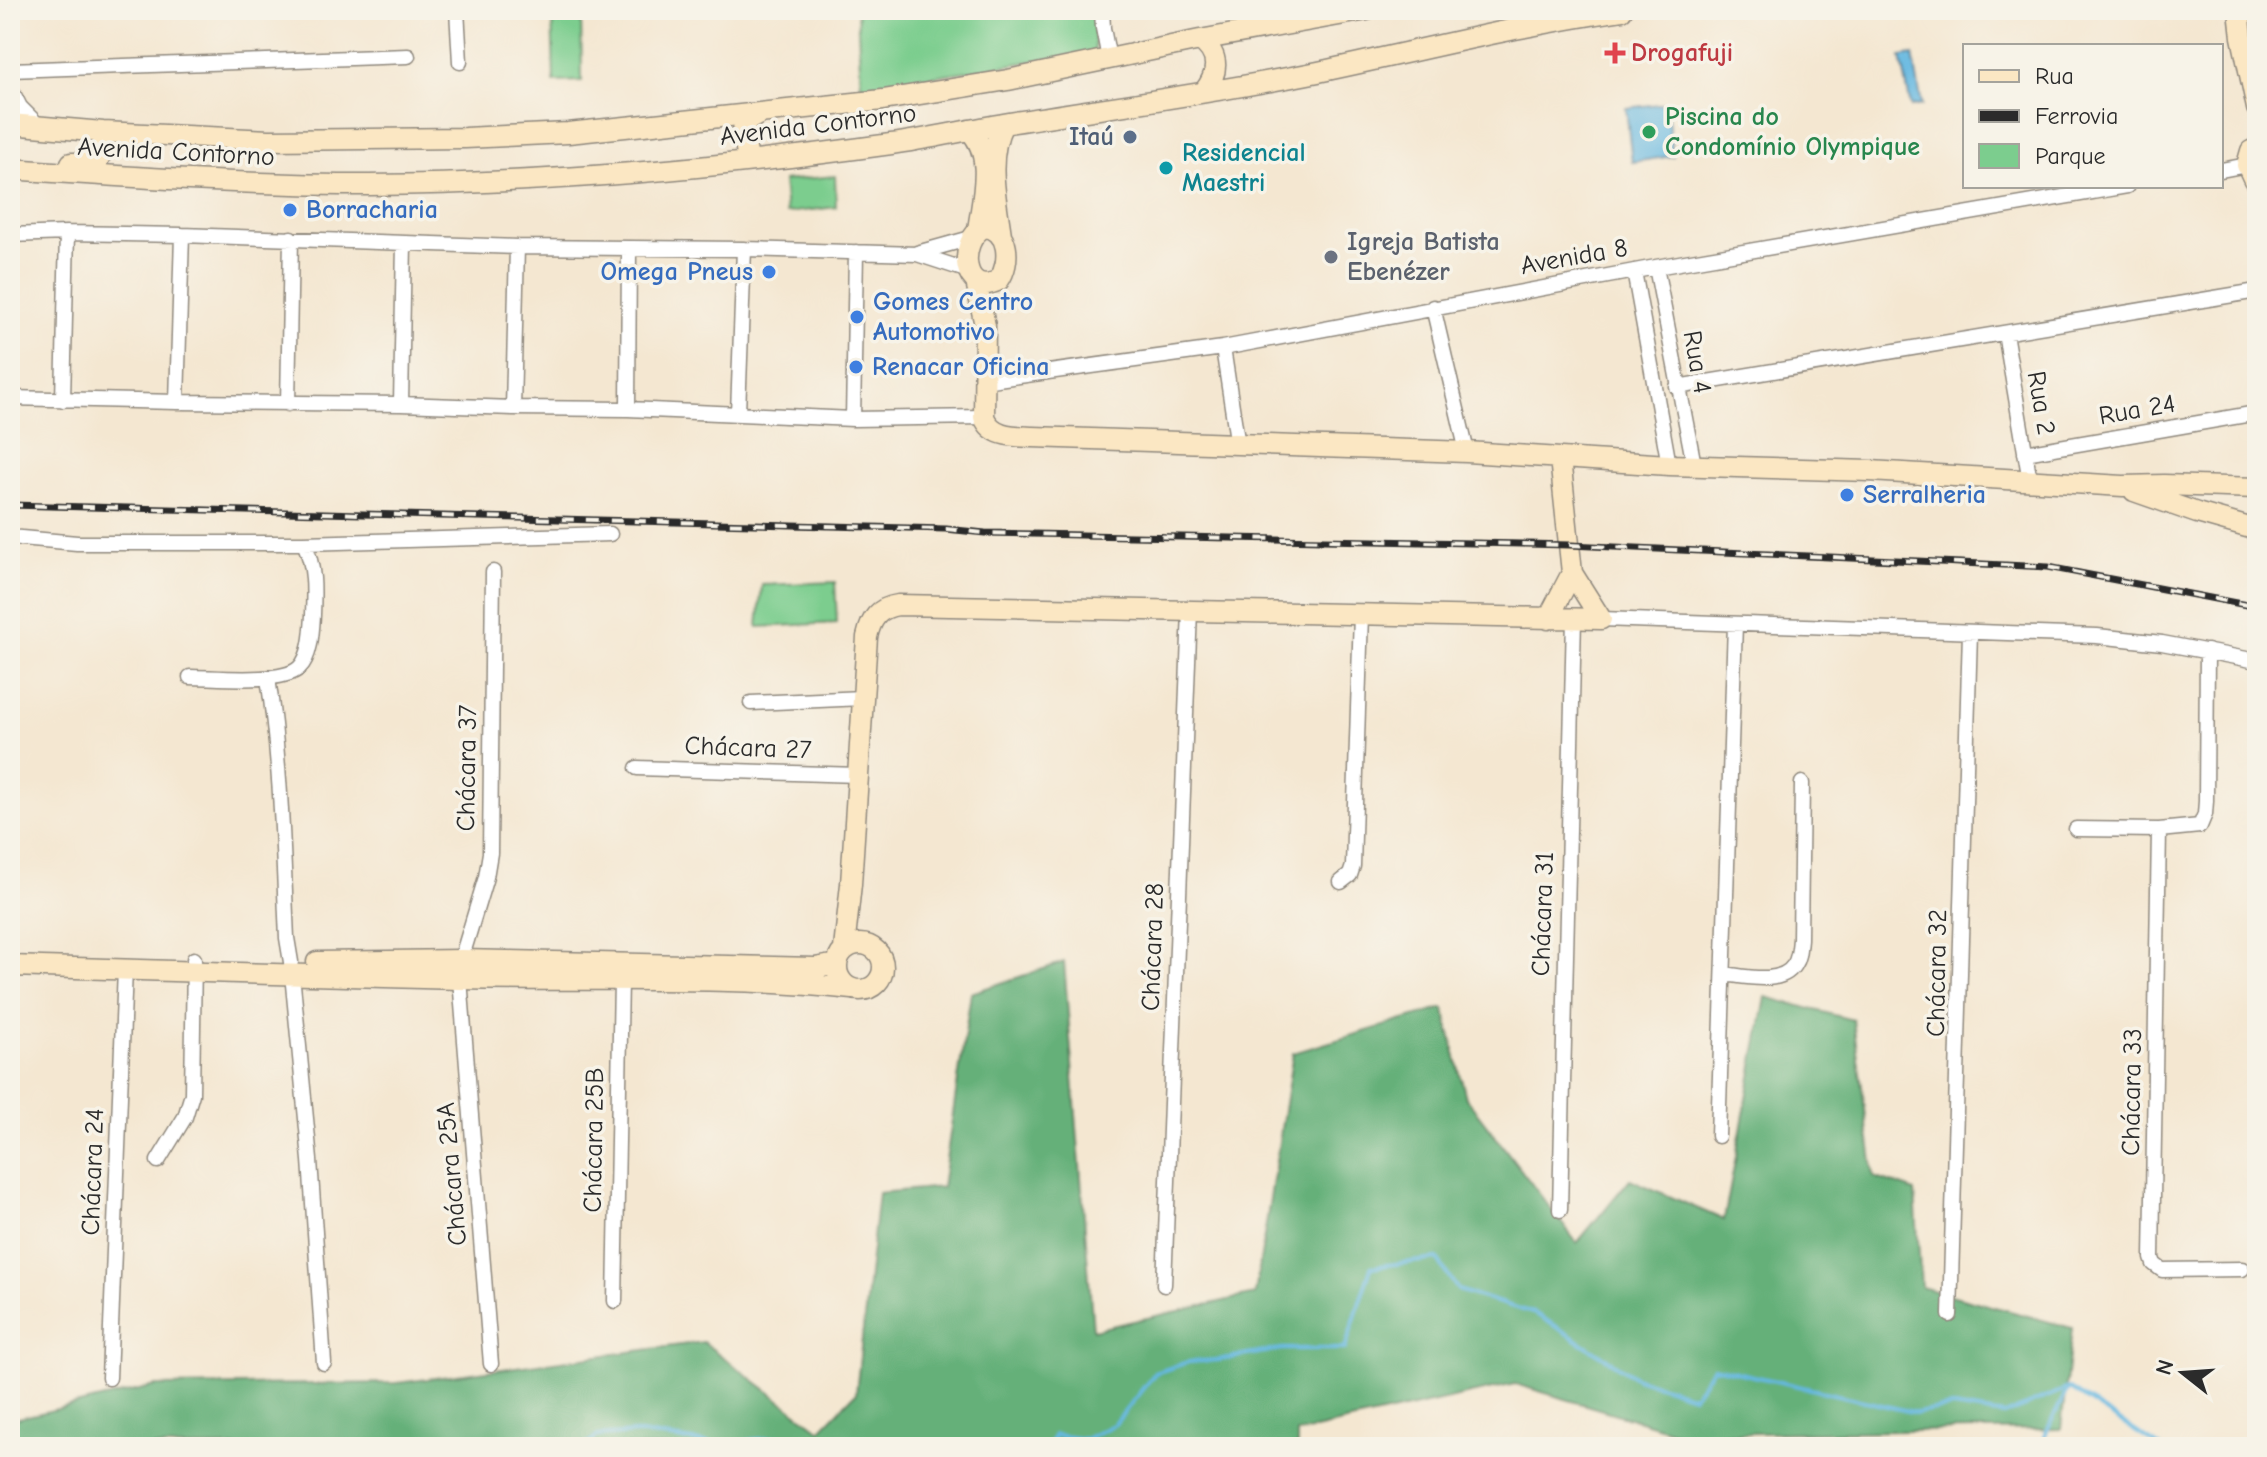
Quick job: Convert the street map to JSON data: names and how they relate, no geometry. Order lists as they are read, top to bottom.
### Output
{
  "streets": {
    "street": [
      "Avenida Contorno",
      "Avenida 8",
      "Rua 4",
      "Rua 2",
      "Rua 24",
      "Chácara 27",
      "Chácara 37",
      "Chácara 31",
      "Chácara 28",
      "Chácara 32",
      "Chácara 33",
      "Chácara 25B",
      "Chácara 24",
      "Chácara 25A"
    ]
  },
  "crossings": [
    ["Avenida 8", "Rua 4"],
    ["Rua 2", "Rua 24"],
    ["Chácara 37", "Chácara 25A"]
  ],
  "places": {
    "health": ["Drogafuji"],
    "other": [
      "Piscina do Condomínio Olympique",
      "Itaú",
      "Residencial Maestri",
      "Borracharia",
      "Igreja Batista Ebenézer",
      "Omega Pneus",
      "Gomes Centro Automotivo",
      "Renacar Oficina",
      "Serralheria"
    ]
  },
  "legend": ["Rua", "Ferrovia", "Parque"],
  "north": "left"
}
